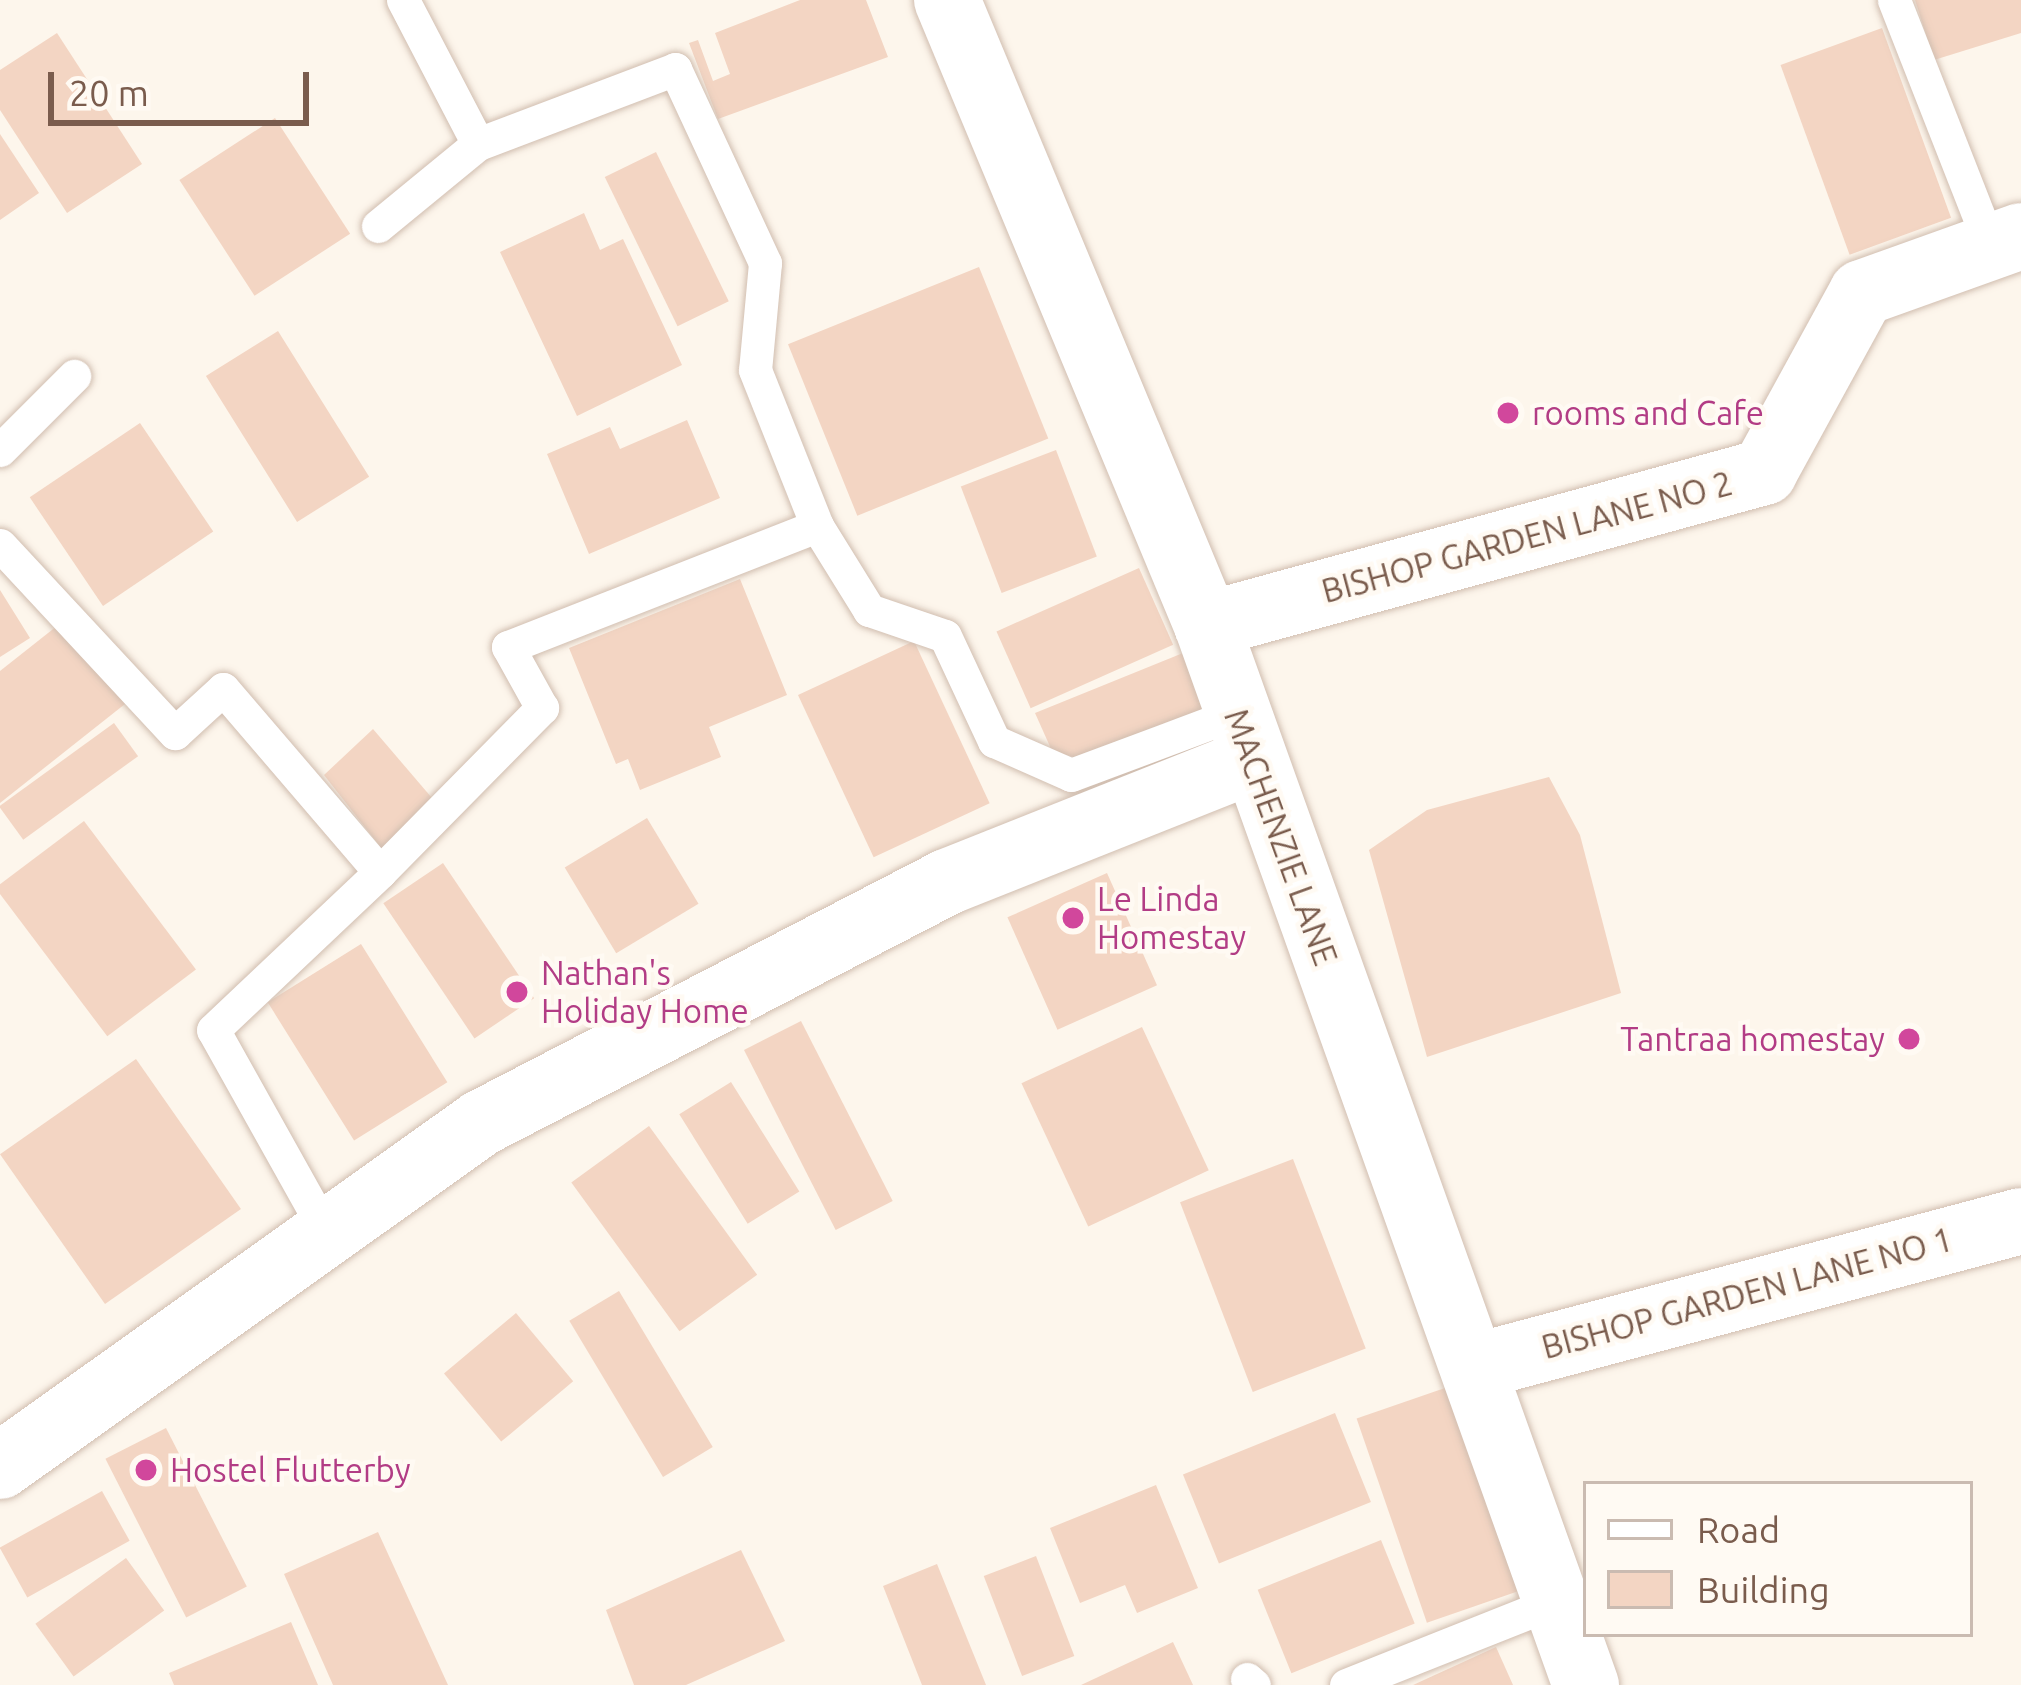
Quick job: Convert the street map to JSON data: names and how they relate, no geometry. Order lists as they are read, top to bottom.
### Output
{
  "streets": {
    "street": ["BISHOP GARDEN LANE NO 2", "MACHENZIE LANE", "BISHOP GARDEN LANE NO 1"]
  },
  "crossings": [
    ["BISHOP GARDEN LANE NO 2", "MACHENZIE LANE"],
    ["MACHENZIE LANE", "BISHOP GARDEN LANE NO 1"]
  ],
  "places": [
    "rooms and Cafe",
    "Le Linda Homestay",
    "Nathan's Holiday Home",
    "Tantraa homestay",
    "Hostel Flutterby"
  ],
  "legend": ["Road", "Building"],
  "scale_bar": "20 m"
}
